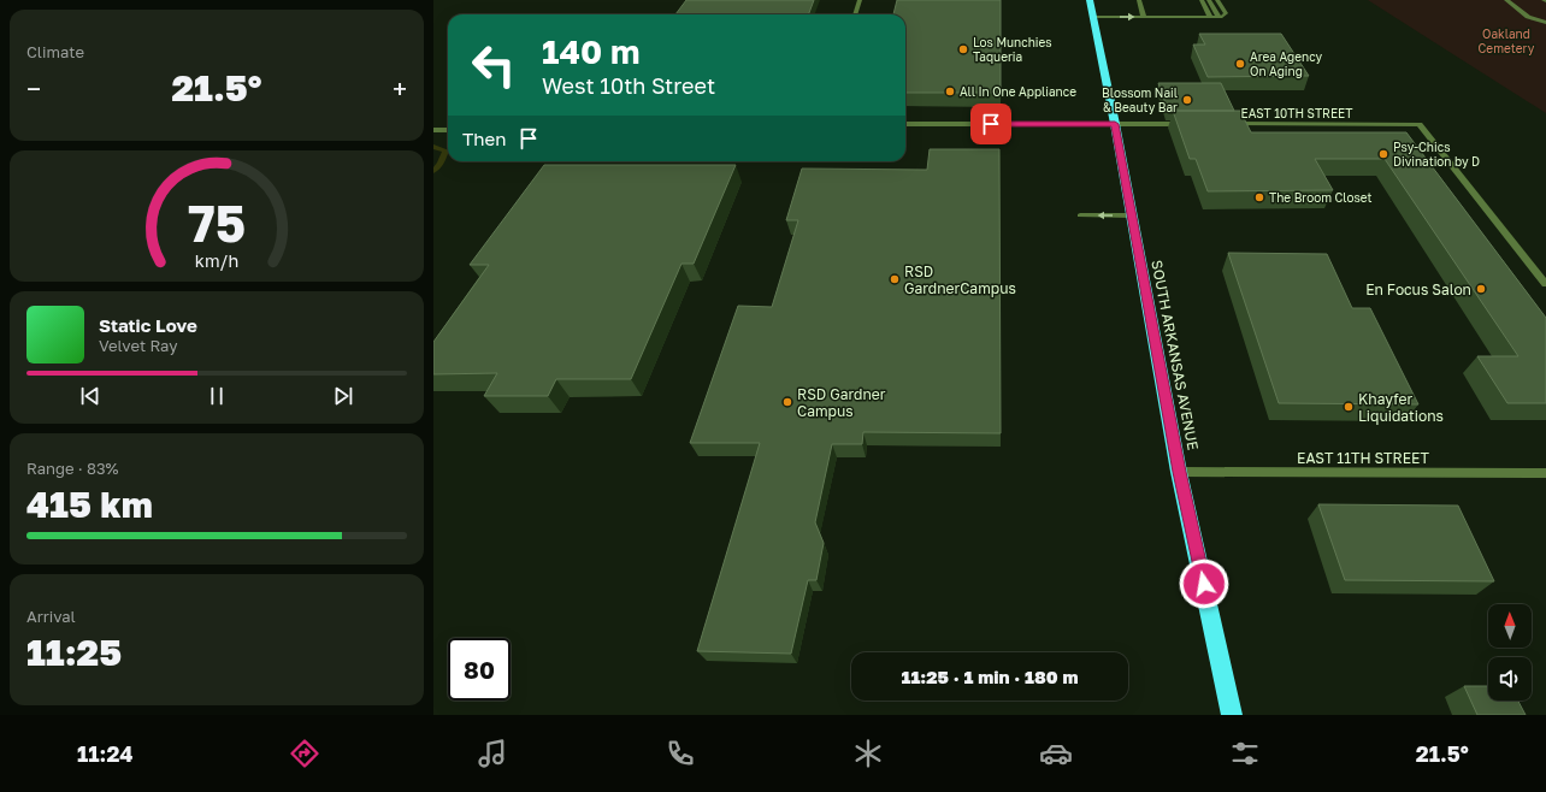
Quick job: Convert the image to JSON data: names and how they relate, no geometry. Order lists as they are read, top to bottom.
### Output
{
  "streets": {
    "highway": ["SOUTH ARKANSAS AVENUE"],
    "street": ["EAST 10TH STREET", "EAST 11TH STREET"]
  },
  "crossings": [
    ["SOUTH ARKANSAS AVENUE", "EAST 11TH STREET"]
  ],
  "parks": ["Oakland Cemetery"],
  "places": [
    "Los Munchies Taqueria",
    "Area Agency On Aging",
    "All In One Appliance",
    "Blossom Nail & Beauty Bar",
    "Psy-Chics Divination by D",
    "The Broom Closet",
    "RSD GardnerCampus",
    "En Focus Salon",
    "RSD Gardner Campus",
    "Khayfer Liquidations"
  ],
  "north": "top",
  "page": {
    "tile": [
      "Climate",
      ["Range · 83%", "415 km"],
      ["Arrival", "11:25"]
    ],
    "turn": ["140 m", "West 10th Street"],
    "heat": ["−", "21.5°", "+"],
    "then": "Then",
    "song": ["Static Love", "Velvet Ray"],
    "limit": "80",
    "trip": "11:25 · 1 min · 180 m",
    "tabs": ["11:24", "21.5°"],
    "gauge": ["75", "km/h"]
  }
}
